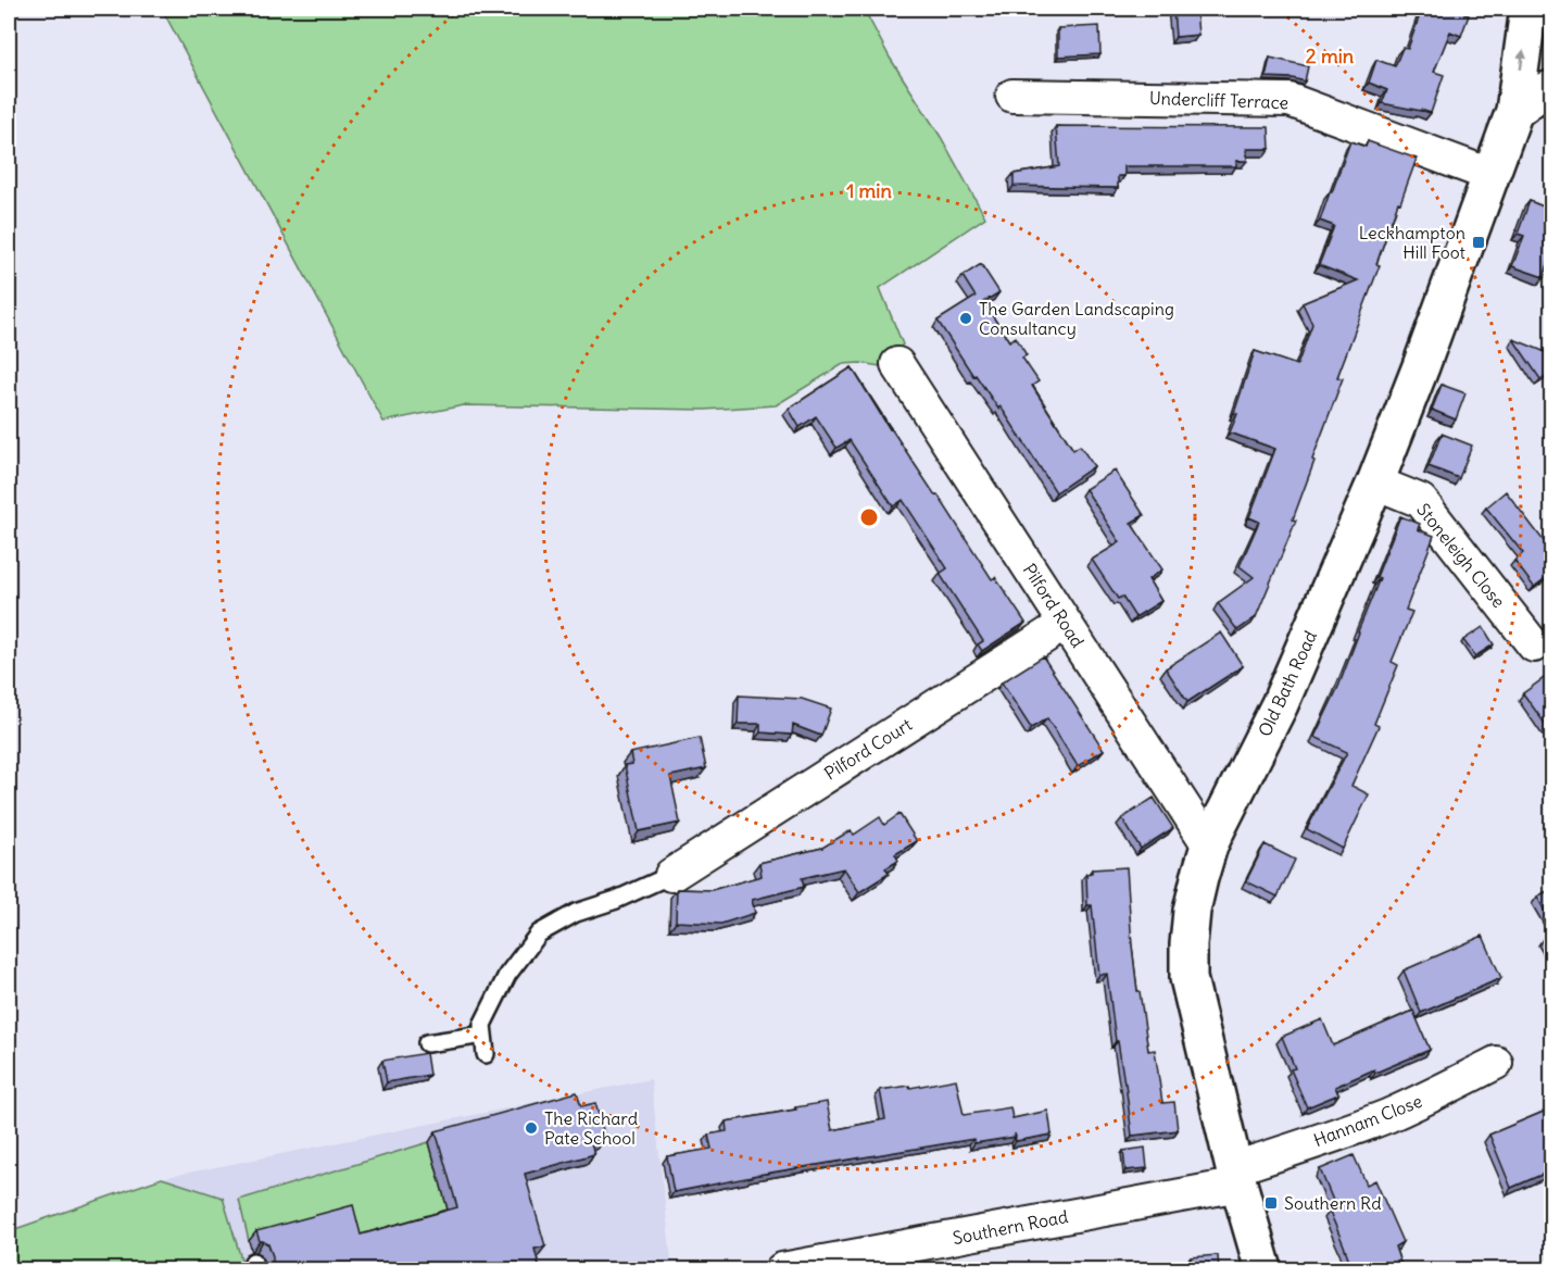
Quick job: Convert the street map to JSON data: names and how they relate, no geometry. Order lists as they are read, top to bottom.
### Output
{
  "streets": {
    "street": [
      "Undercliff Terrace",
      "Stoneleigh Close",
      "Pilford Road",
      "Old Bath Road",
      "Pilford Court",
      "Hannam Close",
      "Southern Road"
    ]
  },
  "crossings": [
    ["Undercliff Terrace", "Old Bath Road"],
    ["Stoneleigh Close", "Old Bath Road"],
    ["Pilford Road", "Old Bath Road"],
    ["Pilford Road", "Pilford Court"],
    ["Old Bath Road", "Hannam Close"],
    ["Old Bath Road", "Southern Road"],
    ["Hannam Close", "Southern Road"]
  ],
  "places": {
    "transit": ["Leckhampton Hill Foot", "Southern Rd"],
    "other": ["The Garden Landscaping Consultancy", "The Richard Pate School"]
  },
  "rings": ["2 min", "1 min"]
}
